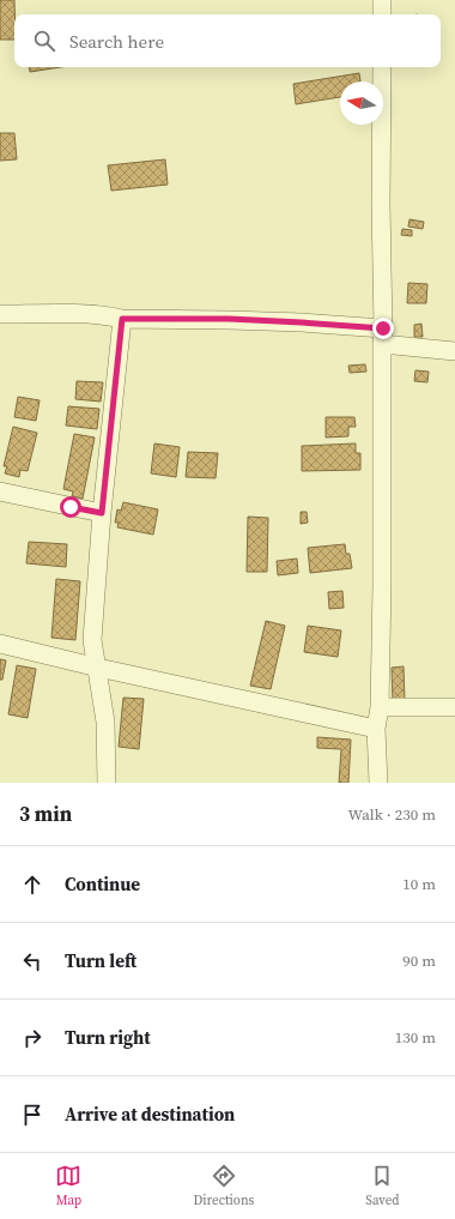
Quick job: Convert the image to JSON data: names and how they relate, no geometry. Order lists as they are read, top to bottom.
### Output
{
  "north": "left",
  "page": {
    "search": "Search here",
    "heading": ["3 min", "Walk · 230 m"],
    "list": [
      ["Continue", "10 m"],
      ["Turn left", "90 m"],
      ["Turn right", "130 m"],
      "Arrive at destination"
    ],
    "nav": ["Map", "Directions", "Saved"]
  }
}
